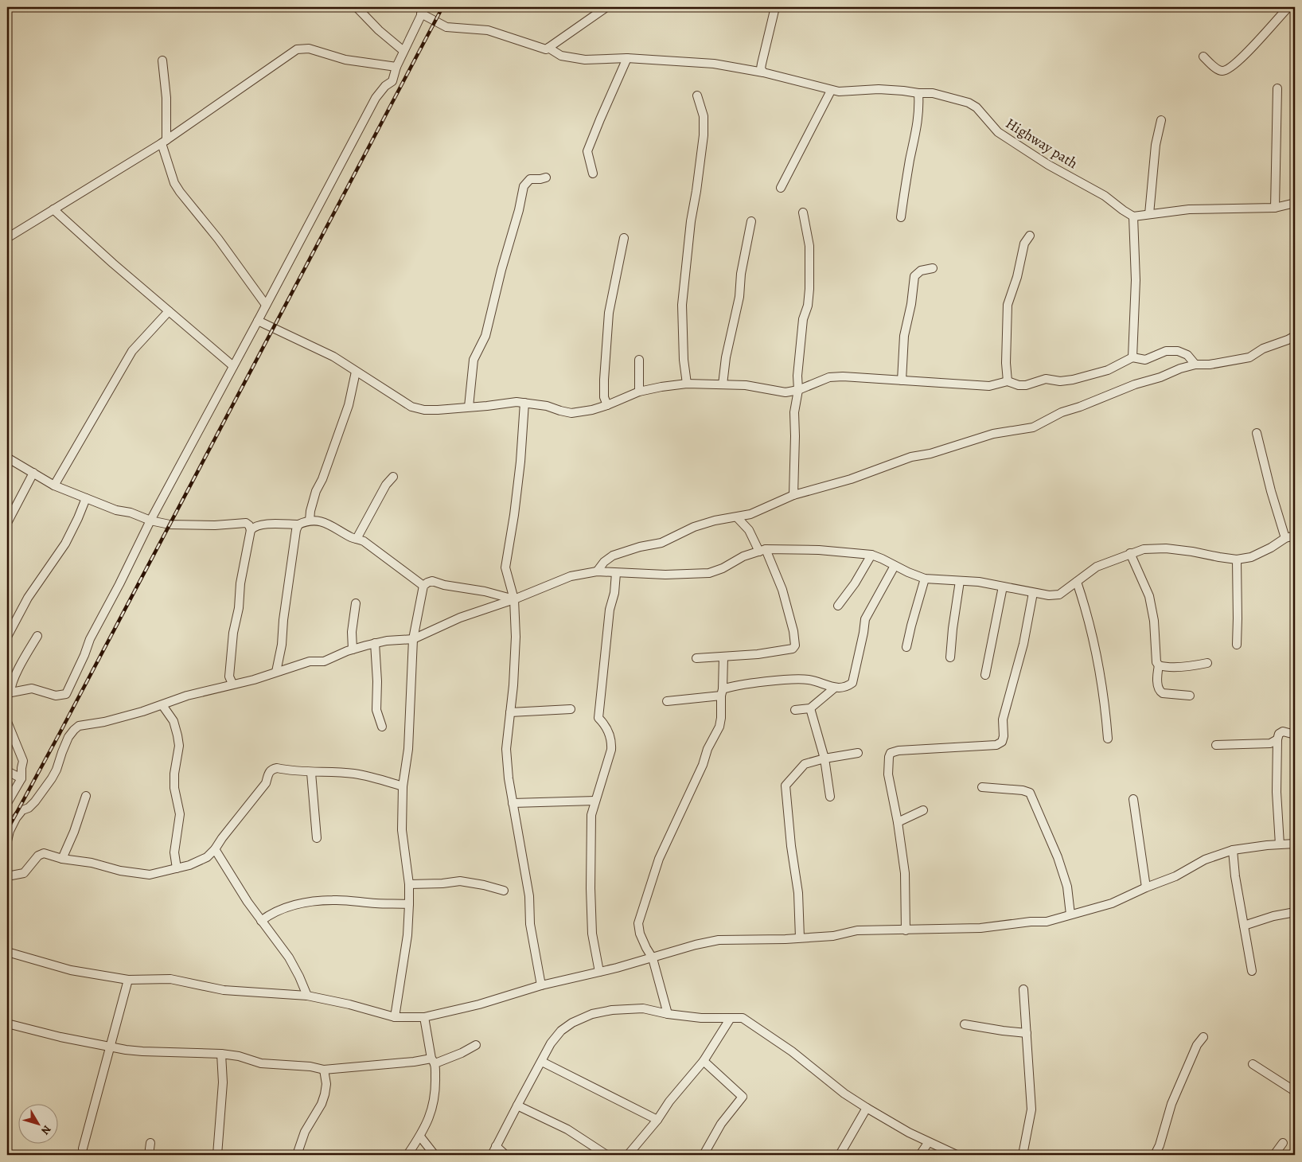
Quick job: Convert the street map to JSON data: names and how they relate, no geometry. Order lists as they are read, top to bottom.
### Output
{
  "streets": {
    "street": ["Highway path"]
  },
  "north": "bottom right"
}
